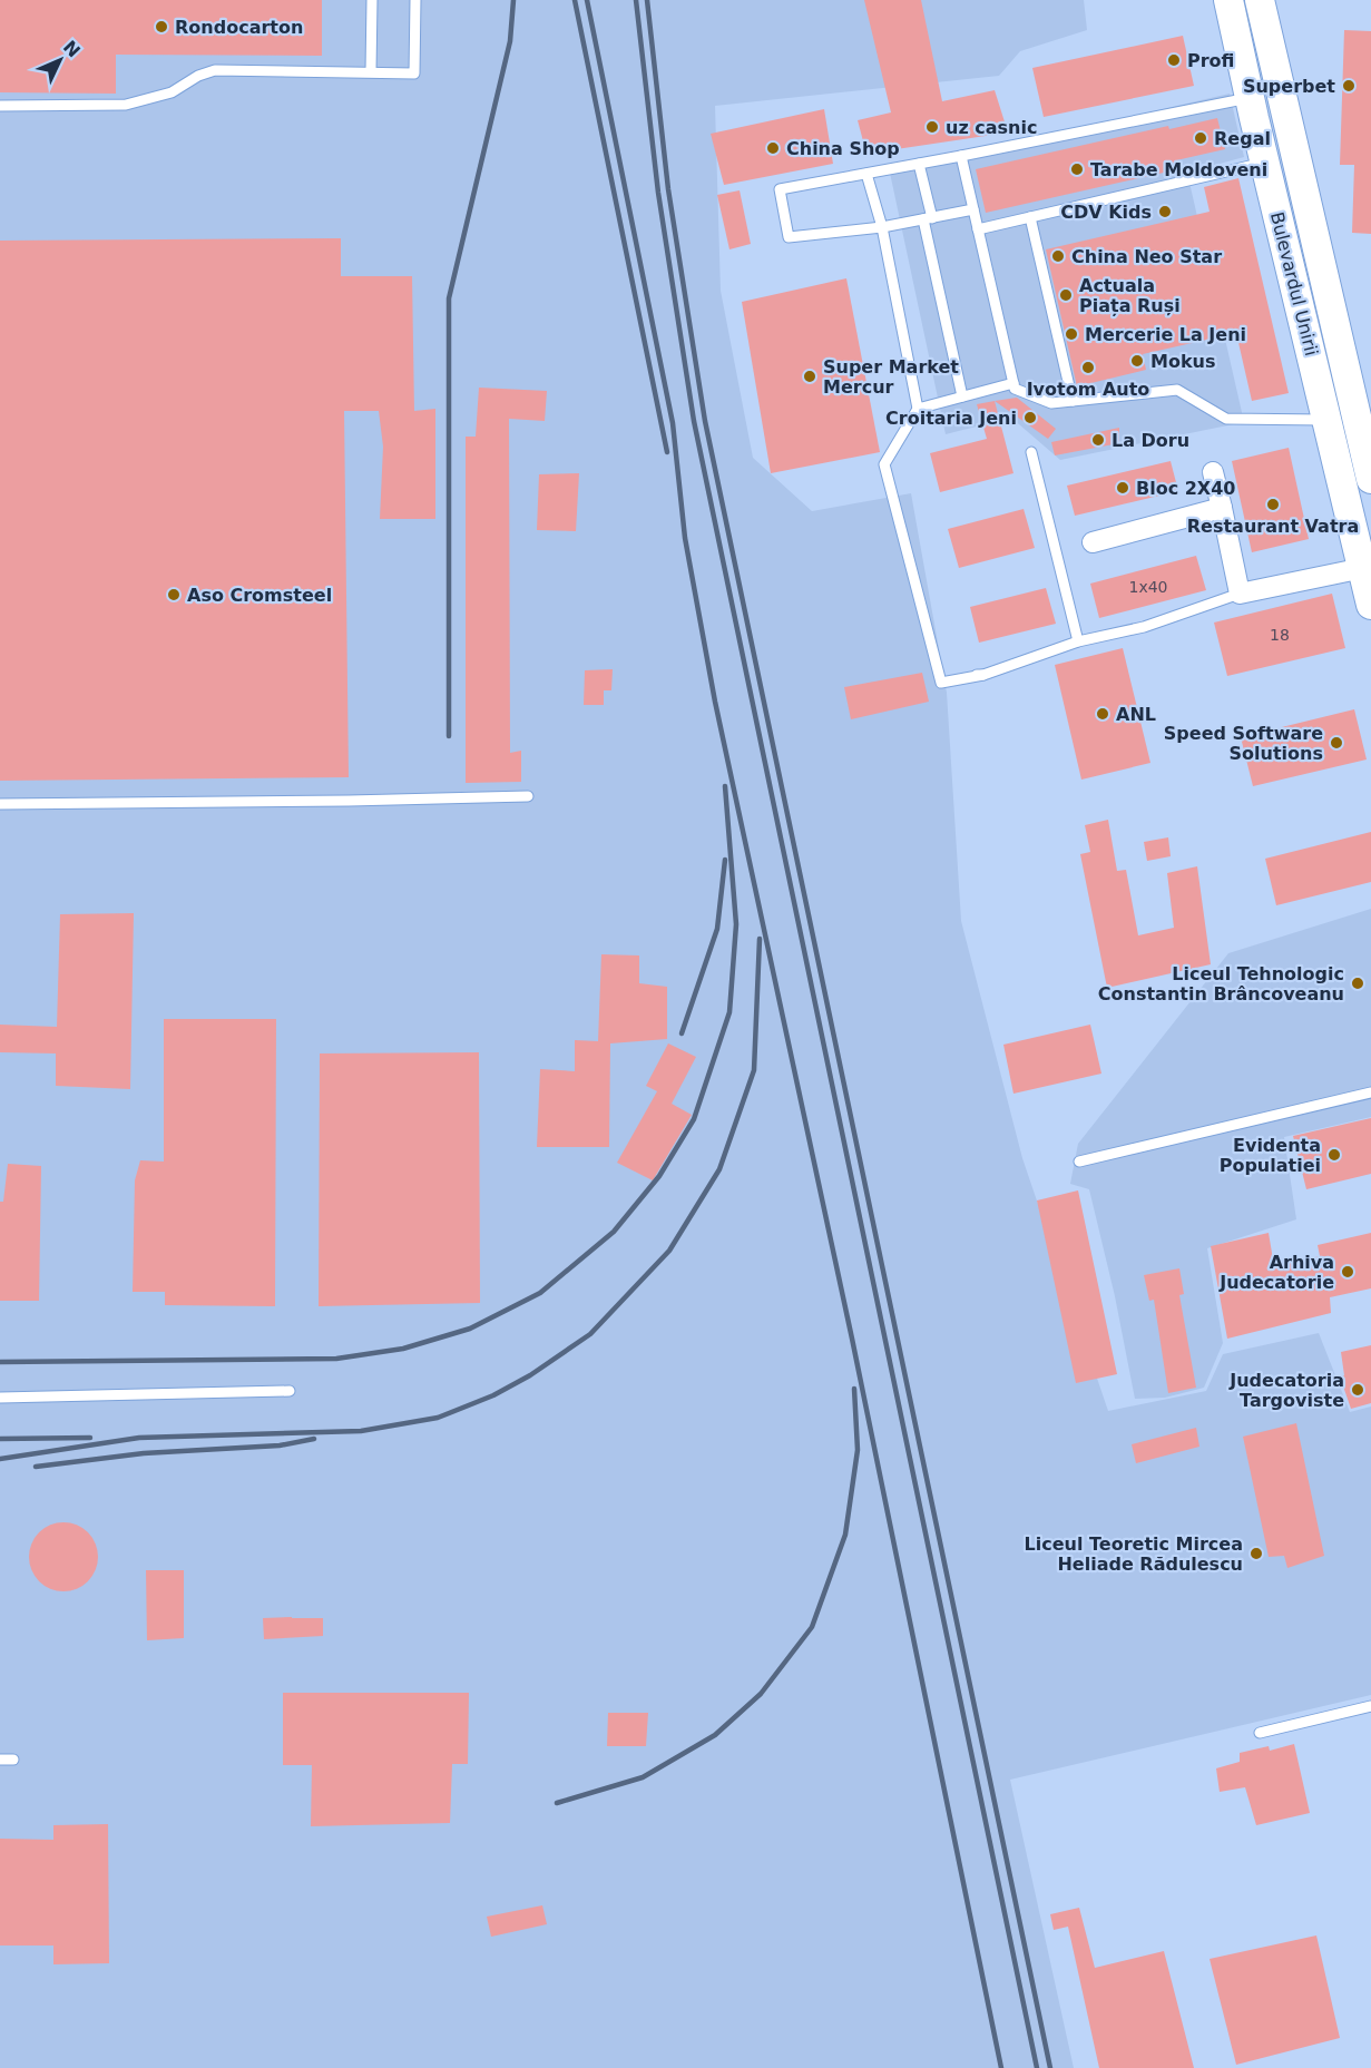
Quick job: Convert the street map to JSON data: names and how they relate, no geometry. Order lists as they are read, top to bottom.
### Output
{
  "streets": {
    "main road": ["Bulevardul Unirii"]
  },
  "places": [
    "Rondocarton",
    "Profi",
    "Superbet",
    "uz casnic",
    "Regal",
    "China Shop",
    "Tarabe Moldoveni",
    "CDV Kids",
    "China Neo Star",
    "Actuala Piața Ruși",
    "Mercerie La Jeni",
    "Mokus",
    "Ivotom Auto",
    "Super Market Mercur",
    "Croitaria Jeni",
    "La Doru",
    "Bloc 2X40",
    "Restaurant Vatra",
    "Aso Cromsteel",
    "ANL",
    "Speed Software Solutions",
    "Liceul Tehnologic Constantin Brâncoveanu",
    "Evidenta Populatiei",
    "Arhiva Judecatorie",
    "Judecatoria Targoviste",
    "Liceul Teoretic Mircea Heliade Rădulescu"
  ],
  "house_numbers": ["1x40", "18"],
  "north": "top right"
}
